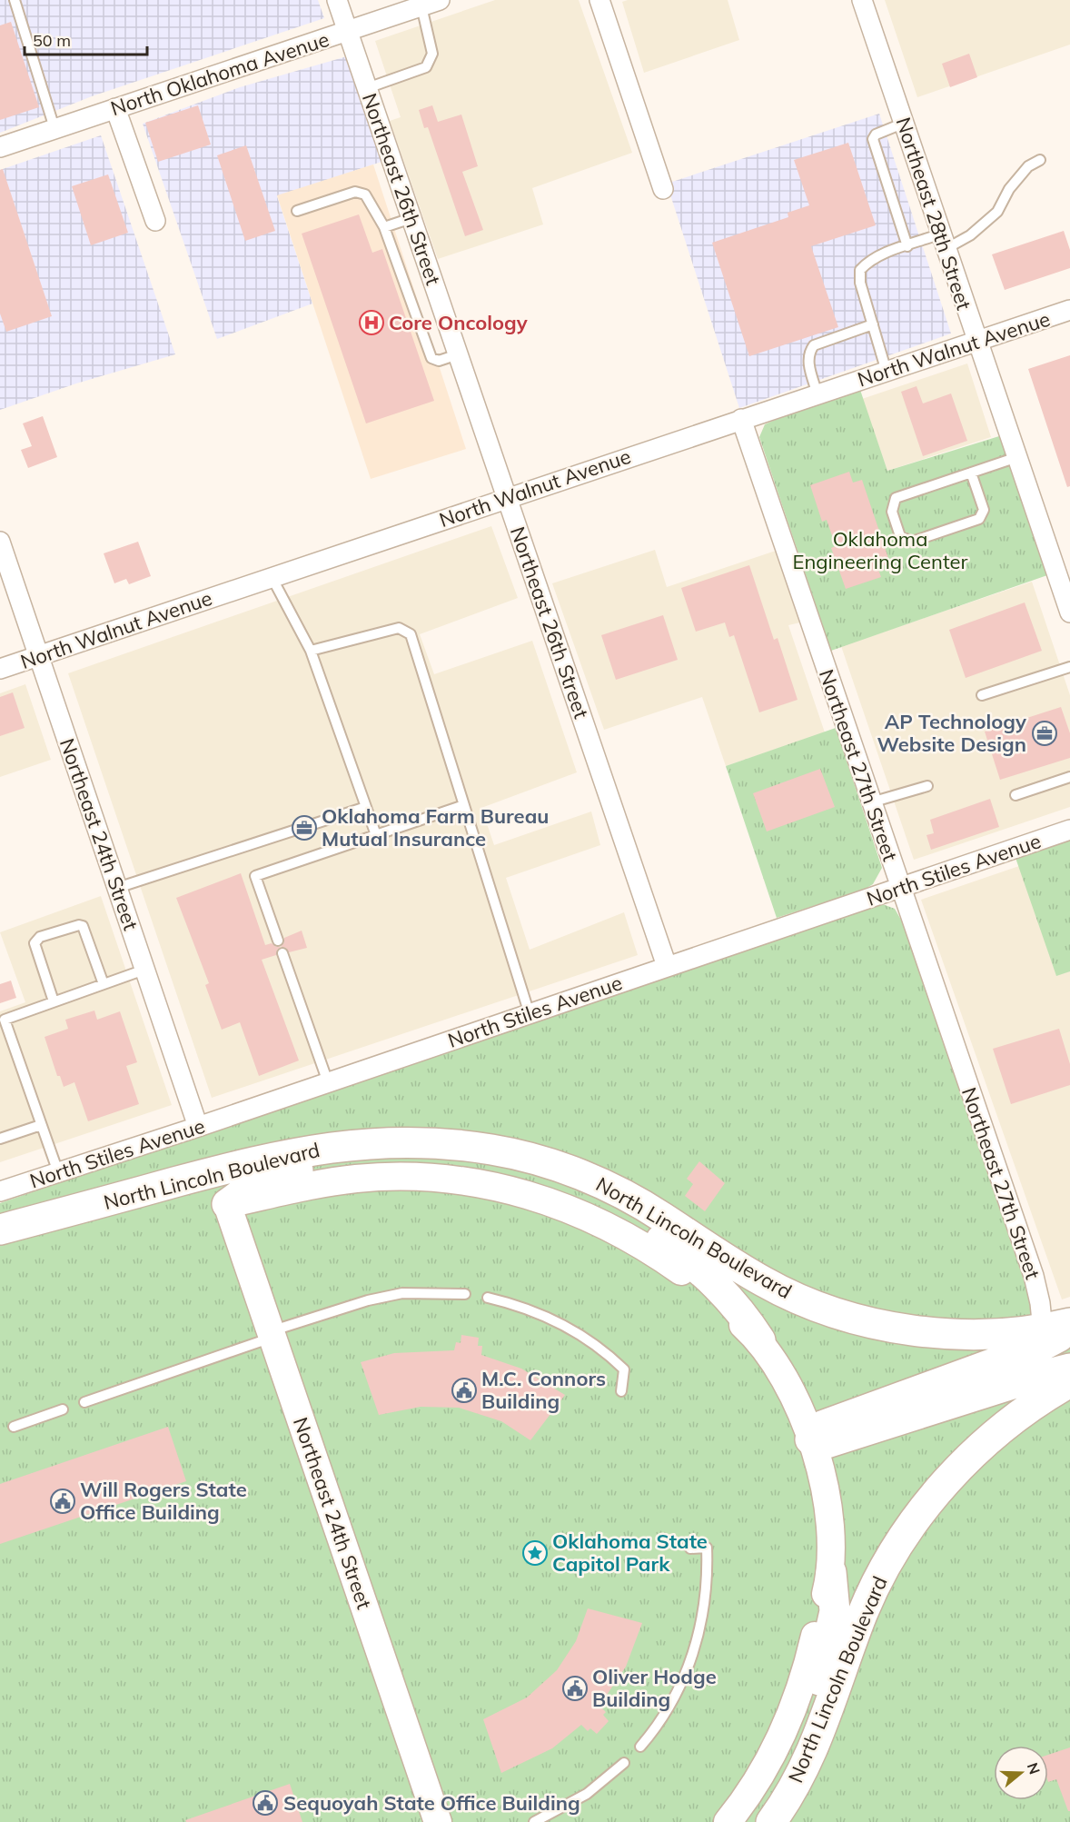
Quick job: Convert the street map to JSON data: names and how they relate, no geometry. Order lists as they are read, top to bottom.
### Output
{
  "streets": {
    "main road": ["North Lincoln Boulevard"],
    "street": [
      "North Oklahoma Avenue",
      "Northeast 26th Street",
      "Northeast 28th Street",
      "North Walnut Avenue",
      "Northeast 27th Street",
      "Northeast 24th Street",
      "North Stiles Avenue"
    ]
  },
  "crossings": [
    ["North Oklahoma Avenue", "Northeast 26th Street"],
    ["Northeast 26th Street", "North Walnut Avenue"],
    ["Northeast 26th Street", "North Stiles Avenue"],
    ["Northeast 28th Street", "North Walnut Avenue"],
    ["North Walnut Avenue", "Northeast 27th Street"],
    ["North Walnut Avenue", "Northeast 24th Street"],
    ["Northeast 27th Street", "North Stiles Avenue"],
    ["Northeast 27th Street", "North Lincoln Boulevard"],
    ["Northeast 24th Street", "North Stiles Avenue"]
  ],
  "parks": ["Oklahoma Engineering Center"],
  "places": {
    "hospital": ["Core Oncology"],
    "office": ["AP Technology Website Design", "Oklahoma Farm Bureau Mutual Insurance"],
    "public building": [
      "M.C. Connors Building",
      "Will Rogers State Office Building",
      "Oliver Hodge Building",
      "Sequoyah State Office Building"
    ],
    "place": ["Oklahoma State Capitol Park"]
  },
  "scale_bar": "50 m",
  "north": "right"
}
